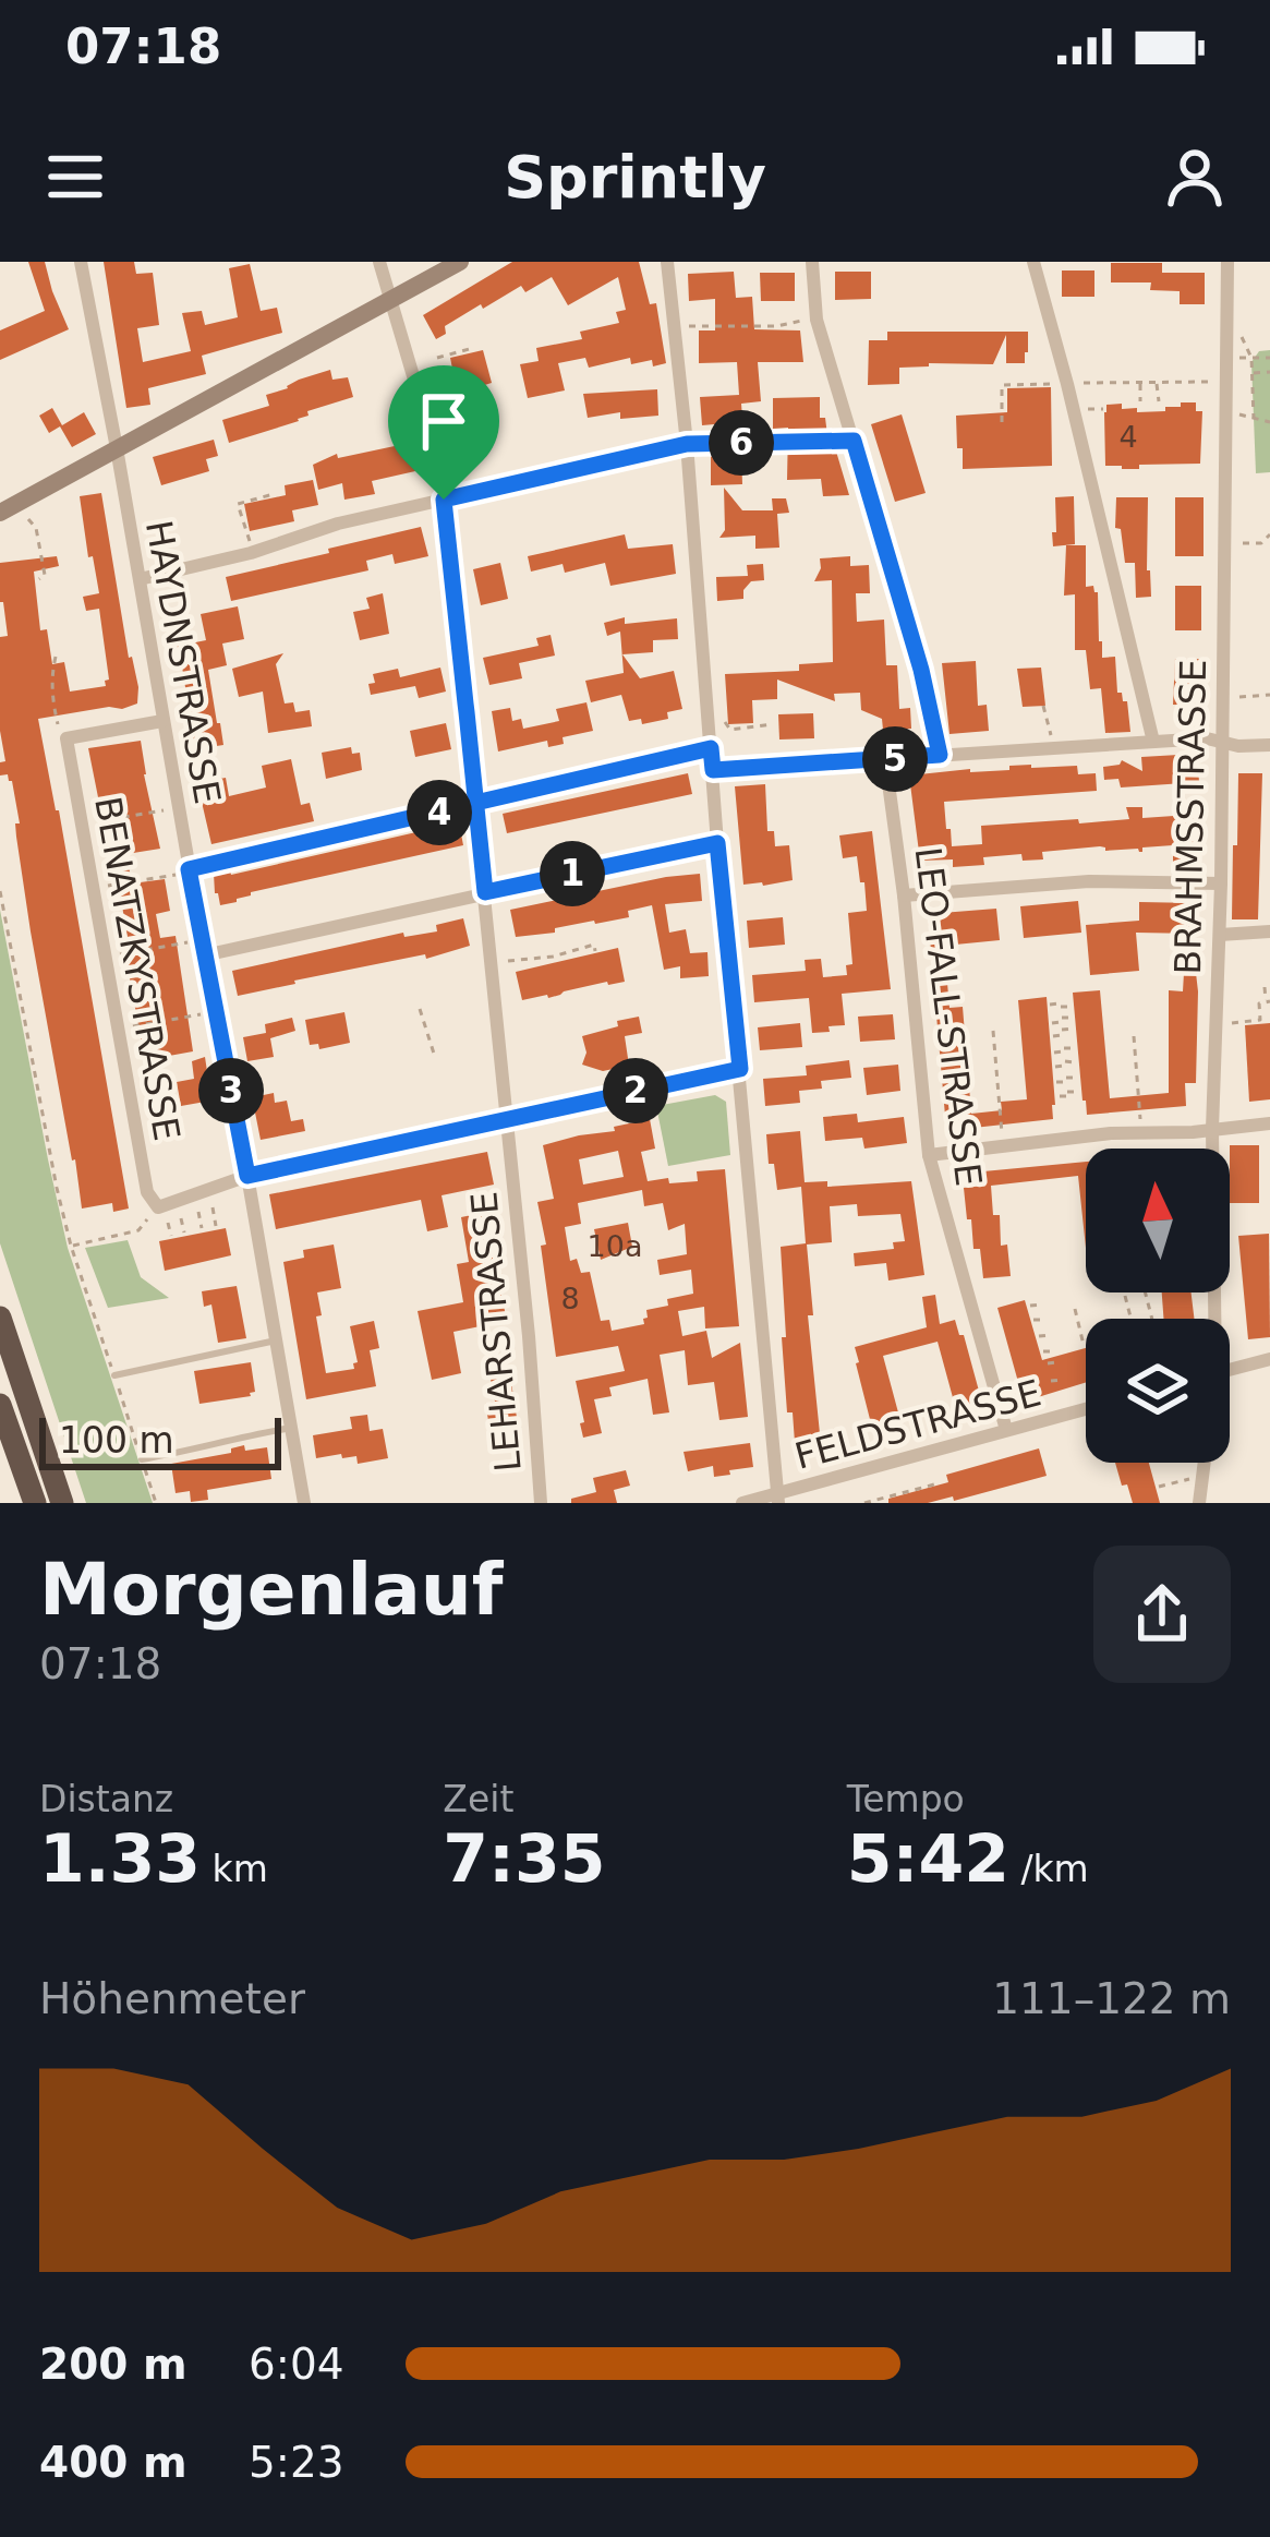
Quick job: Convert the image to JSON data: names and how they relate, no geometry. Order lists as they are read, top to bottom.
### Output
{
  "streets": {
    "street": [
      "HAYDNSTRASSE",
      "BRAHMSSTRASSE",
      "BENATZKYSTRASSE",
      "LEO-FALL-STRASSE",
      "LEHARSTRASSE",
      "FELDSTRASSE"
    ]
  },
  "crossings": [
    ["LEO-FALL-STRASSE", "FELDSTRASSE"]
  ],
  "house_numbers": ["4", "10a", "8"],
  "scale_bar": "100 m",
  "north": "top",
  "page": {
    "status": "07:18",
    "header": "Sprintly",
    "pins": [
      "6",
      "5",
      "4",
      "1",
      "2",
      "3"
    ],
    "scale": "100 m",
    "heading": ["Morgenlauf", "07:18"],
    "stats": [
      ["Distanz", "1.33 km"],
      ["Zeit", "7:35"],
      ["Tempo", "5:42 /km"]
    ],
    "chart": ["Höhenmeter", "111–122 m"],
    "list": [
      {
        "name": "200 m",
        "note": "6:04"
      },
      {
        "name": "400 m",
        "note": "5:23"
      }
    ]
  }
}
